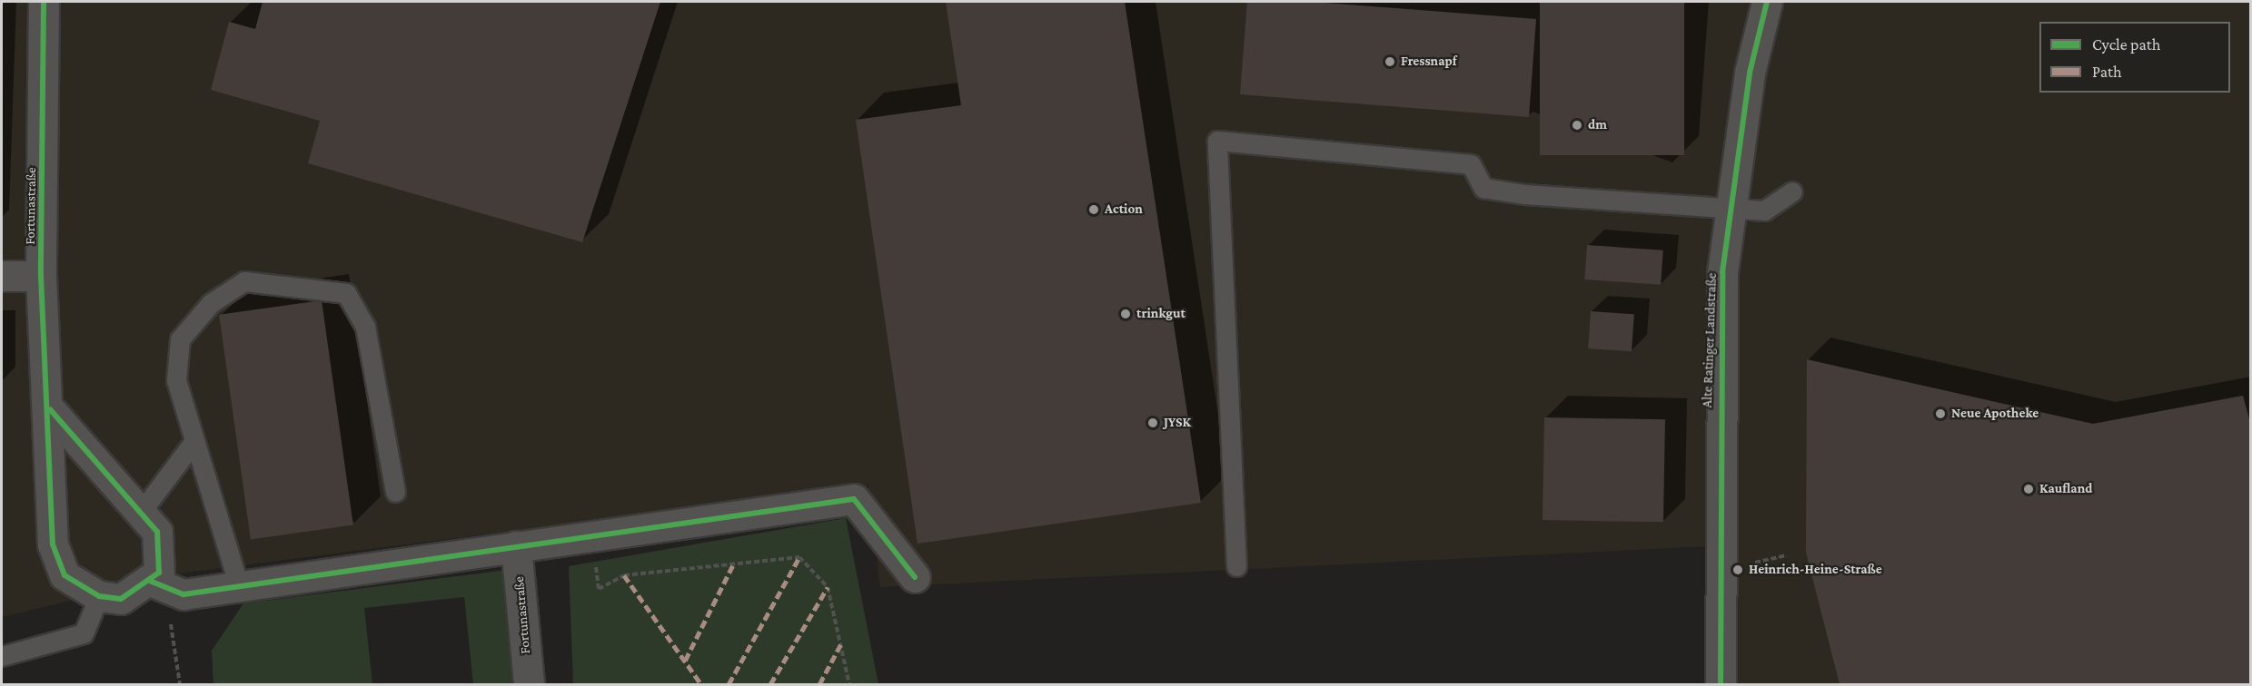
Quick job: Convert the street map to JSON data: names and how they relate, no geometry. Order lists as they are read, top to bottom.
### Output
{
  "streets": {
    "street": ["Fortunastraße", "Alte Ratinger Landstraße"]
  },
  "places": [
    "Fressnapf",
    "dm",
    "Action",
    "trinkgut",
    "Neue Apotheke",
    "JYSK",
    "Kaufland",
    "Heinrich-Heine-Straße"
  ],
  "legend": ["Cycle path", "Path"]
}
